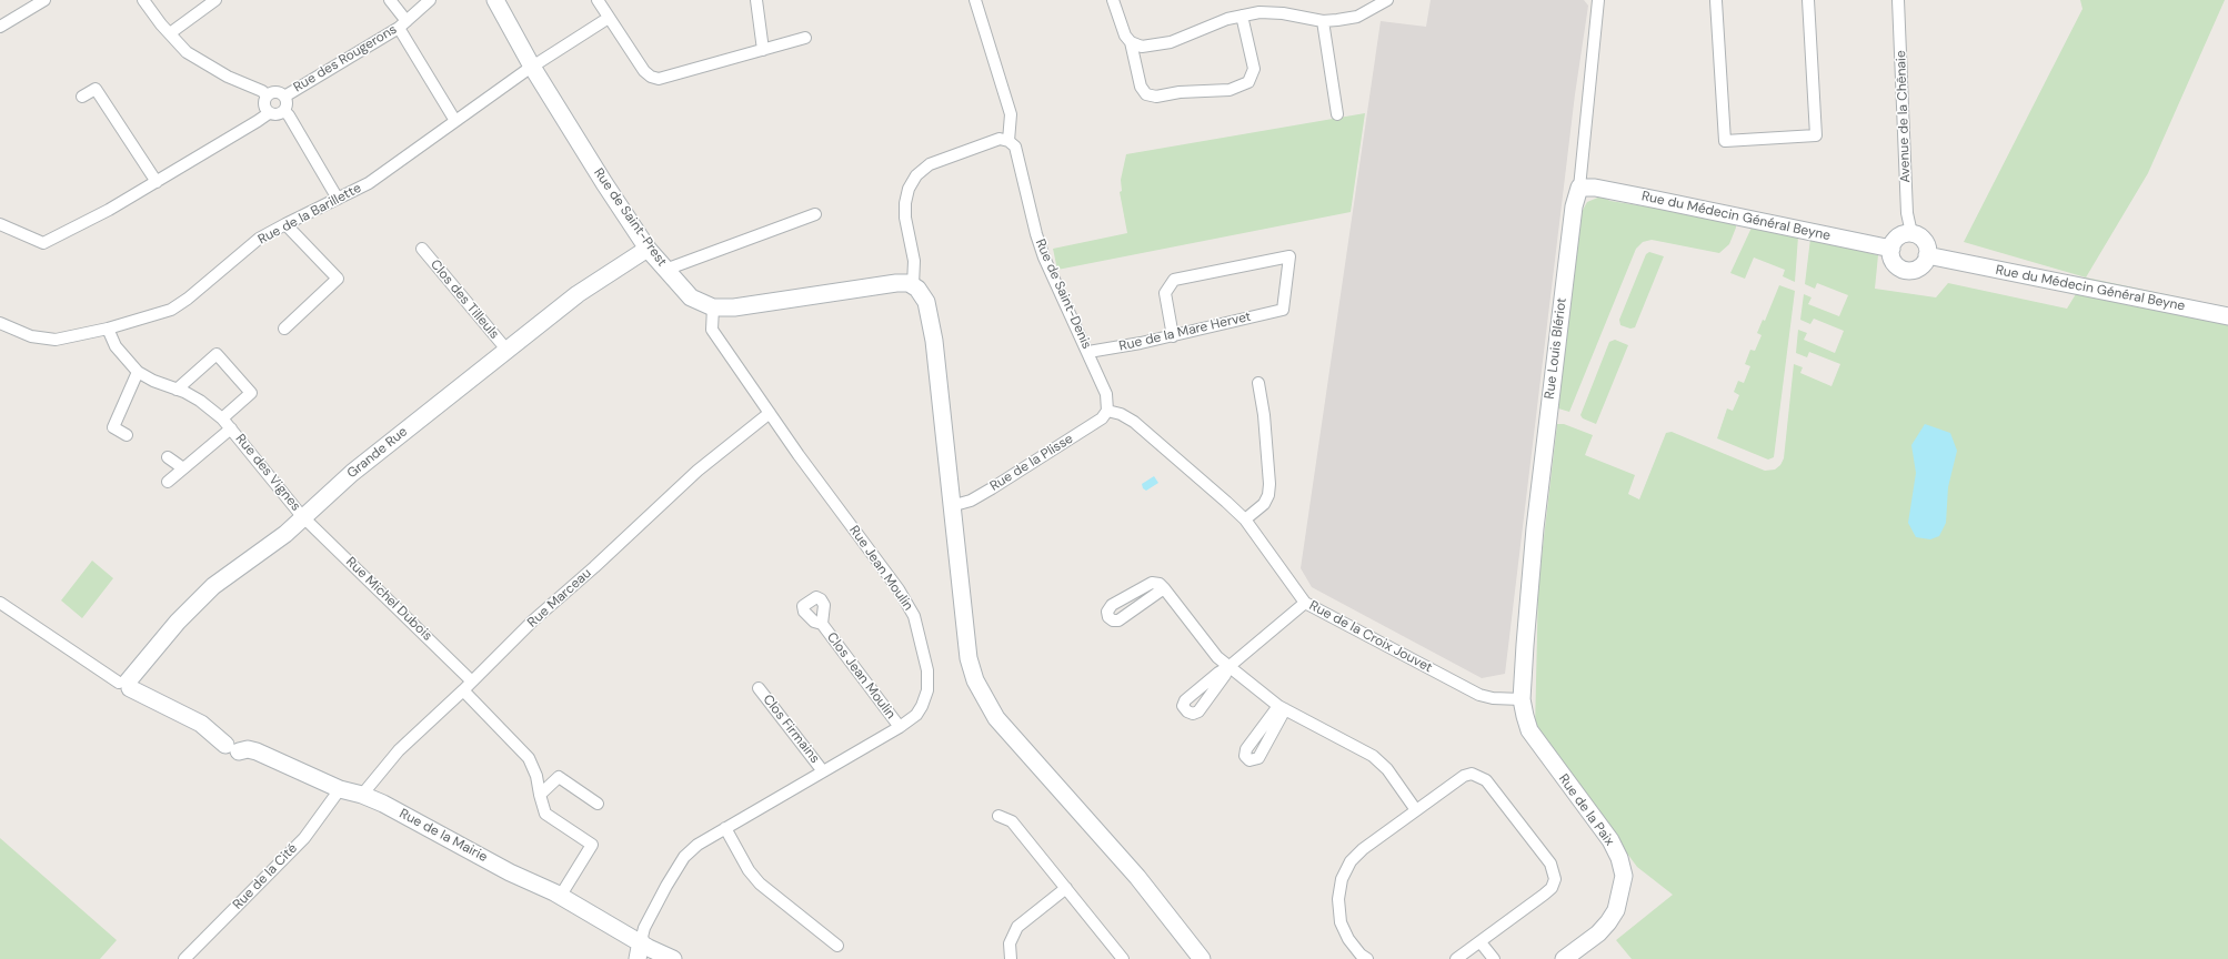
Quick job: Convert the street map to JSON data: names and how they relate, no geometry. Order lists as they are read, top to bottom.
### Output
{
  "streets": {
    "street": [
      "Rue des Rougerons",
      "Avenue de la Chênaie",
      "Rue de la Barillette",
      "Rue du Médecin Général Beyne",
      "Rue de Saint-Prest",
      "Rue de Saint-Denis",
      "Clos des Tilleuls",
      "Rue de la Mare Hervet",
      "Rue Louis Blériot",
      "Grande Rue",
      "Rue de la Plisse",
      "Rue des Vignes",
      "Rue Jean Moulin",
      "Rue Marceau",
      "Rue Michel Dubois",
      "Rue de la Croix Jouvet",
      "Clos Jean Moulin",
      "Clos Firmains",
      "Rue de la Paix",
      "Rue de la Mairie",
      "Rue de la Cité"
    ]
  },
  "crossings": [
    ["Avenue de la Chênaie", "Rue du Médecin Général Beyne"],
    ["Rue de la Barillette", "Rue de Saint-Prest"],
    ["Rue de la Barillette", "Rue des Vignes"],
    ["Rue du Médecin Général Beyne", "Rue Louis Blériot"],
    ["Rue de Saint-Prest", "Grande Rue"],
    ["Rue de Saint-Prest", "Rue Jean Moulin"],
    ["Rue de Saint-Denis", "Rue de la Mare Hervet"],
    ["Rue de Saint-Denis", "Rue de la Plisse"],
    ["Rue de Saint-Denis", "Rue de la Croix Jouvet"],
    ["Clos des Tilleuls", "Grande Rue"],
    ["Rue Louis Blériot", "Rue de la Croix Jouvet"],
    ["Rue Louis Blériot", "Rue de la Paix"],
    ["Grande Rue", "Rue des Vignes"],
    ["Grande Rue", "Rue Michel Dubois"],
    ["Grande Rue", "Rue de la Mairie"],
    ["Rue de la Plisse", "Rue de la Croix Jouvet"],
    ["Rue des Vignes", "Rue Michel Dubois"],
    ["Rue Jean Moulin", "Rue Marceau"],
    ["Rue Jean Moulin", "Clos Jean Moulin"],
    ["Rue Jean Moulin", "Clos Firmains"],
    ["Rue Jean Moulin", "Rue de la Mairie"],
    ["Rue Marceau", "Rue Michel Dubois"],
    ["Rue Marceau", "Rue de la Mairie"],
    ["Rue de la Croix Jouvet", "Rue de la Paix"],
    ["Rue de la Mairie", "Rue de la Cité"]
  ]
}
